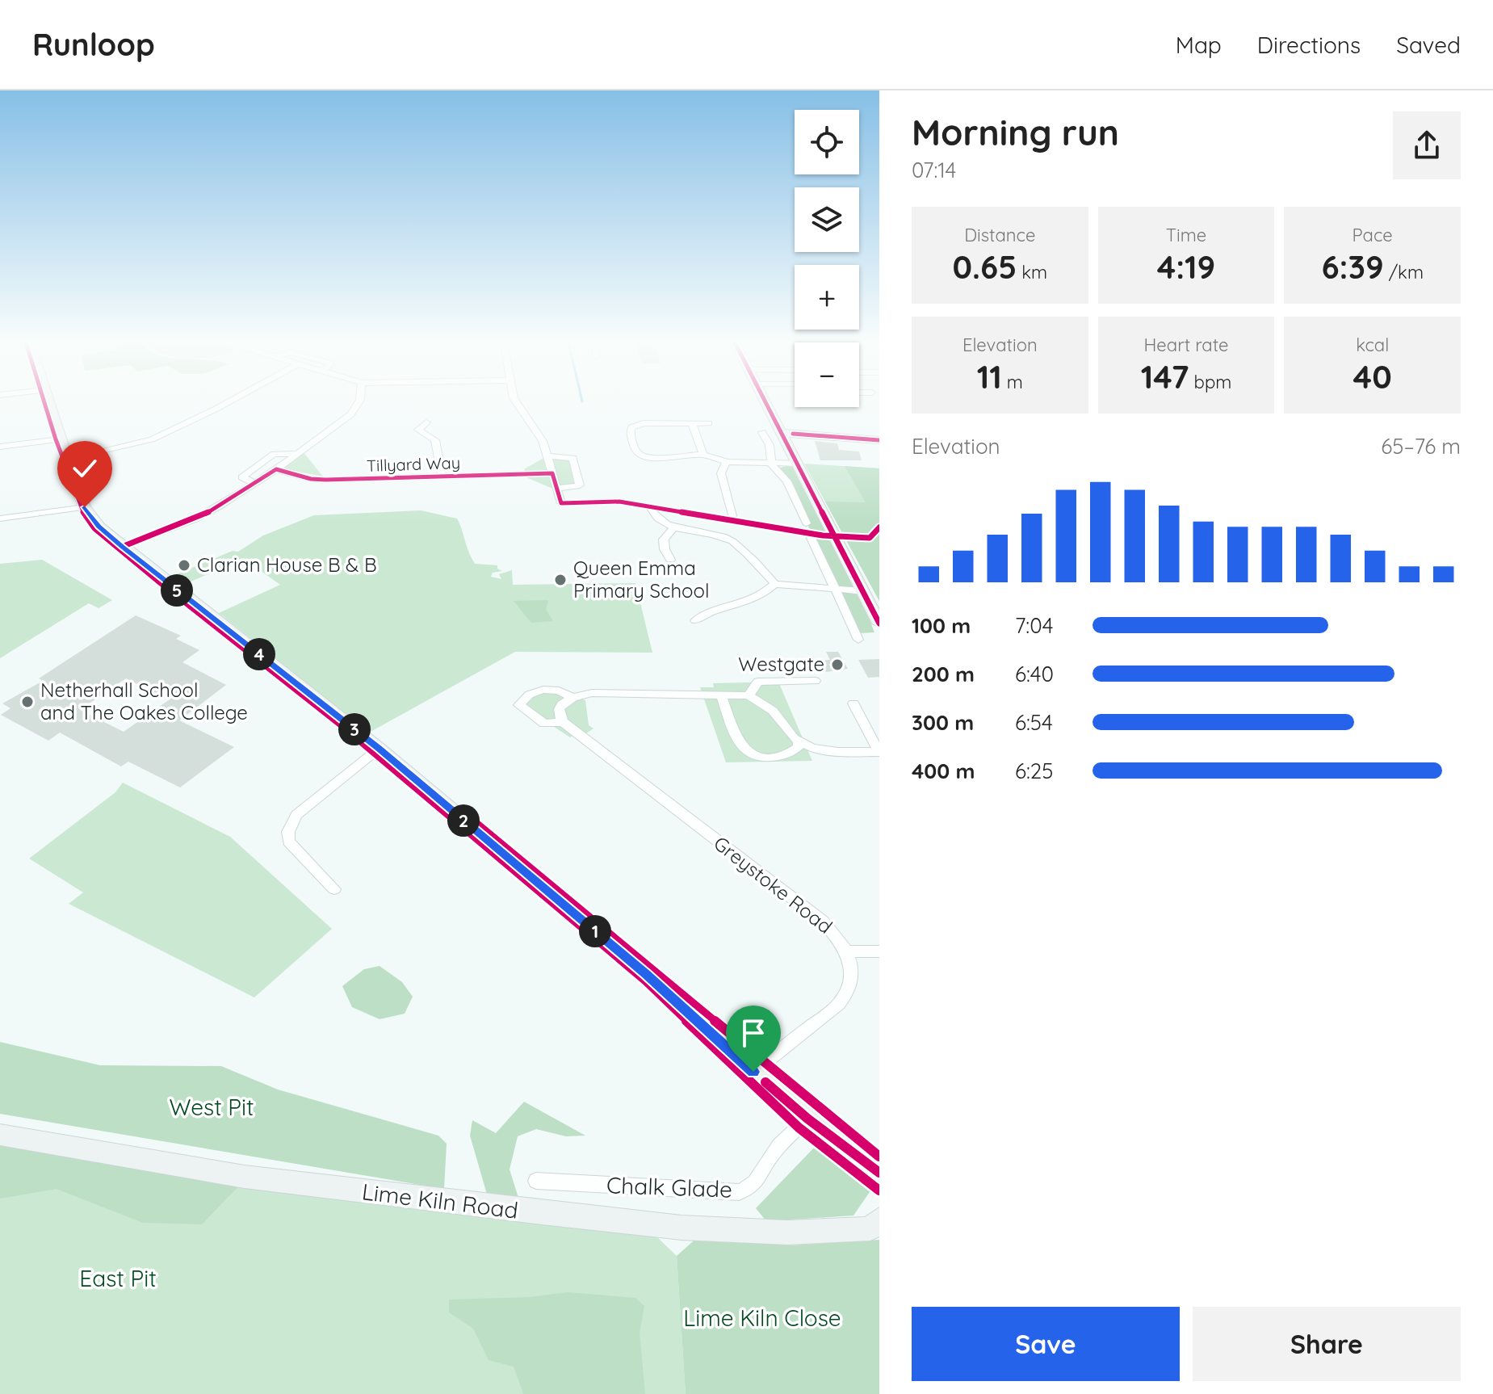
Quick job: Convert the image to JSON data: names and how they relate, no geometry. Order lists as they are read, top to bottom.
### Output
{
  "streets": {
    "street": [
      "Tillyard Way",
      "Greystoke Road",
      "Chalk Glade",
      "Lime Kiln Road"
    ]
  },
  "parks": ["West Pit", "East Pit", "Lime Kiln Close"],
  "places": [
    "Clarian House B & B",
    "Queen Emma Primary School",
    "Westgate",
    "Netherhall School and The Oakes College"
  ],
  "page": {
    "header": "Runloop",
    "nav": ["Map", "Directions", "Saved"],
    "heading": ["Morning run", "07:14"],
    "map_buttons": ["+", "−"],
    "stats": [
      ["Distance", "0.65 km"],
      ["Time", "4:19"],
      ["Pace", "6:39 /km"],
      ["Elevation", "11 m"],
      ["Heart rate", "147 bpm"],
      ["kcal", "40"]
    ],
    "chart": ["Elevation", "65–76 m"],
    "pins": [
      "5",
      "4",
      "3",
      "2",
      "1"
    ],
    "list": [
      {
        "name": "100 m",
        "note": "7:04"
      },
      {
        "name": "200 m",
        "note": "6:40"
      },
      {
        "name": "300 m",
        "note": "6:54"
      },
      {
        "name": "400 m",
        "note": "6:25"
      }
    ],
    "buttons": ["Save", "Share"]
  }
}
